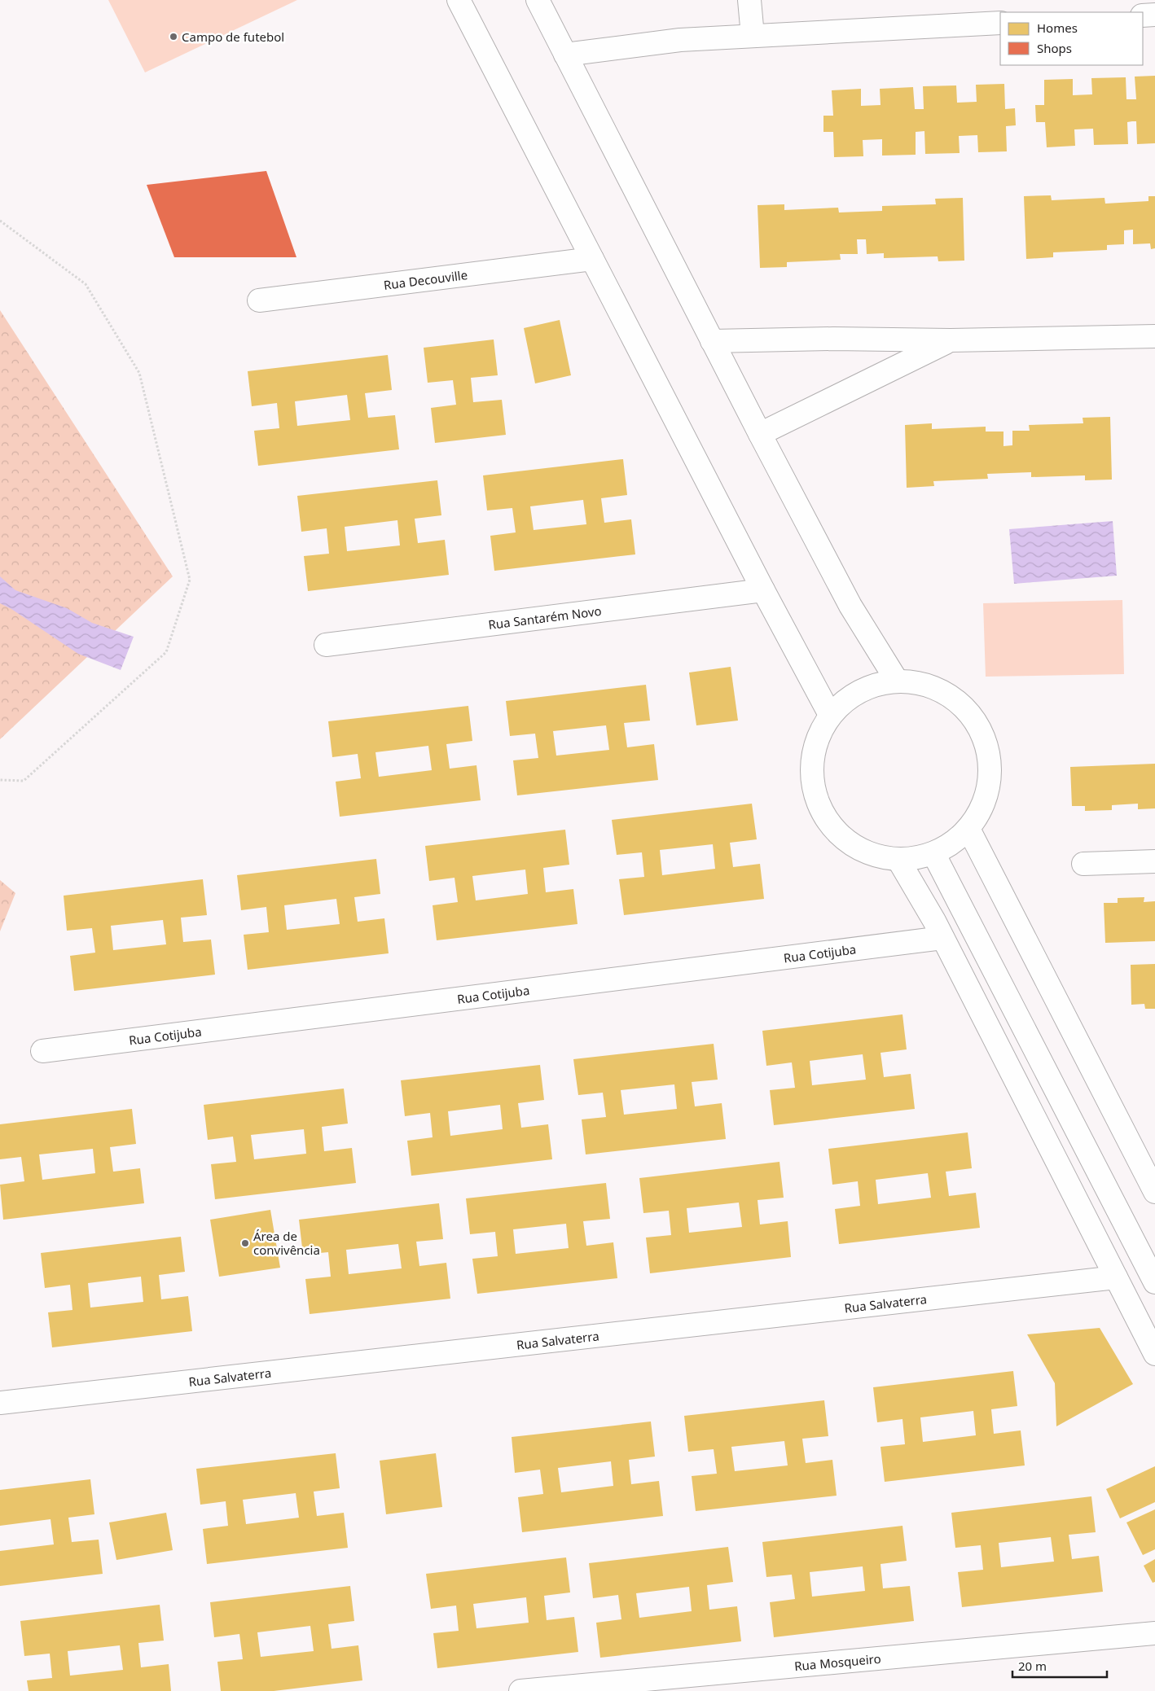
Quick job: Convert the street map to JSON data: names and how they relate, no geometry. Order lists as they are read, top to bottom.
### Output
{
  "streets": {
    "street": [
      "Rua Decouville",
      "Rua Santarém Novo",
      "Rua Cotijuba",
      "Rua Salvaterra",
      "Rua Mosqueiro"
    ]
  },
  "places": ["Campo de futebol", "Área de convivência"],
  "legend": ["Homes", "Shops"],
  "scale_bar": "20 m"
}
